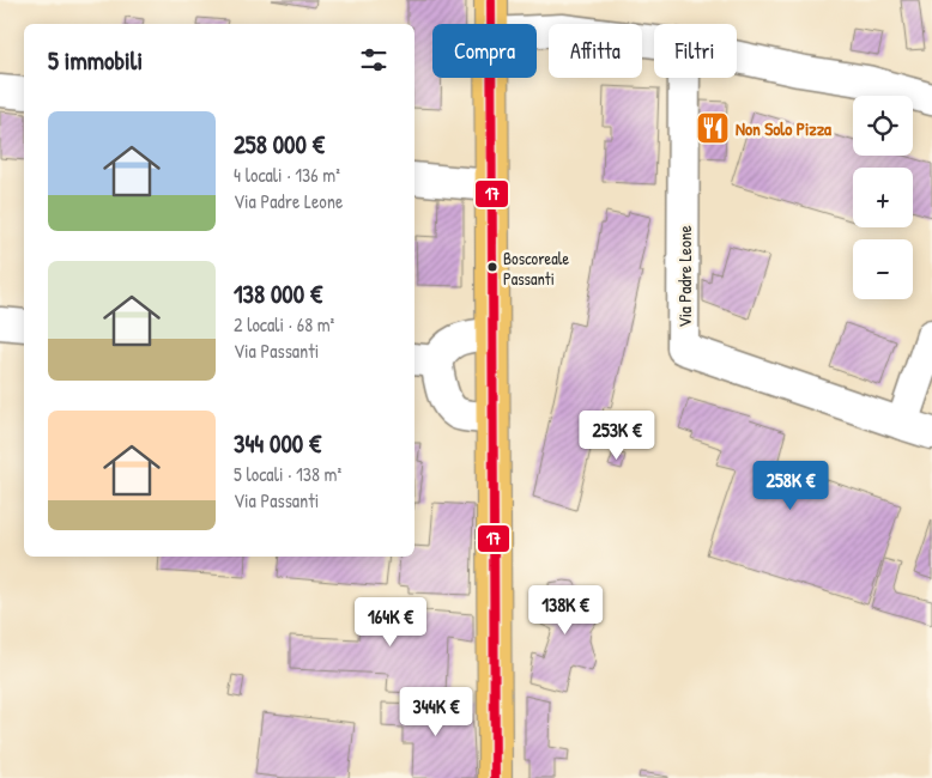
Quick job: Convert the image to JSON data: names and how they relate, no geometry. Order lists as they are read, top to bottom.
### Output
{
  "streets": {
    "street": ["Via Padre Leone"]
  },
  "places": {
    "restaurant": ["Non Solo Pizza"],
    "other": ["Boscoreale Passanti"]
  },
  "lines": ["transit line 17"],
  "page": {
    "chip": ["Compra", "Affitta", "Filtri"],
    "heading": "5 immobili",
    "map_buttons": ["+", "−"],
    "list": [
      {
        "name": "258 000 €",
        "note": "4 locali · 136 m² · Via Padre Leone"
      },
      {
        "name": "138 000 €",
        "note": "2 locali · 68 m² · Via Passanti"
      },
      {
        "name": "344 000 €",
        "note": "5 locali · 138 m² · Via Passanti"
      }
    ],
    "price": [
      "253K €",
      "258K €",
      "138K €",
      "164K €",
      "344K €"
    ]
  }
}
